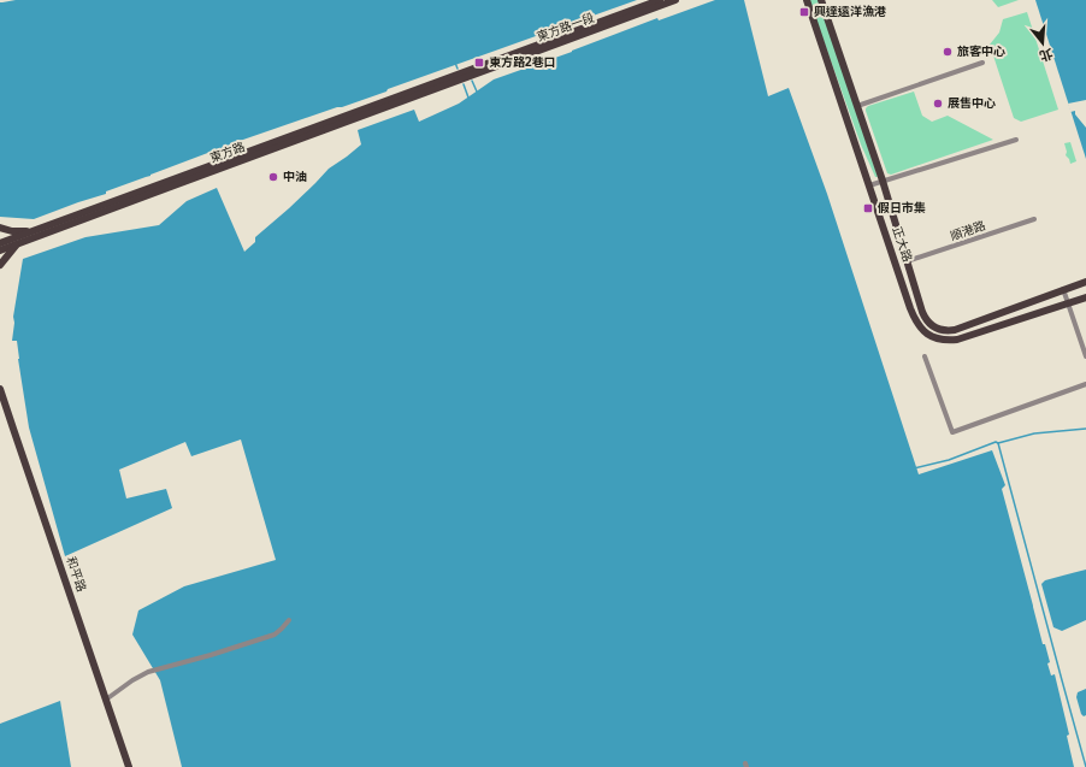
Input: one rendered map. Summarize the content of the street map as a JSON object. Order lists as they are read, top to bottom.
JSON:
{
  "streets": {
    "main road": [
      "東方路一段",
      "東方路",
      "正大路",
      "和平路"
    ],
    "street": ["順港路"]
  },
  "crossings": [
    ["東方路一段", "東方路"],
    ["順港路", "正大路"]
  ],
  "places": {
    "transit": ["興達遠洋漁港", "東方路2巷口", "假日市集"],
    "other": ["旅客中心", "展售中心", "中油"]
  },
  "north": "bottom"
}
